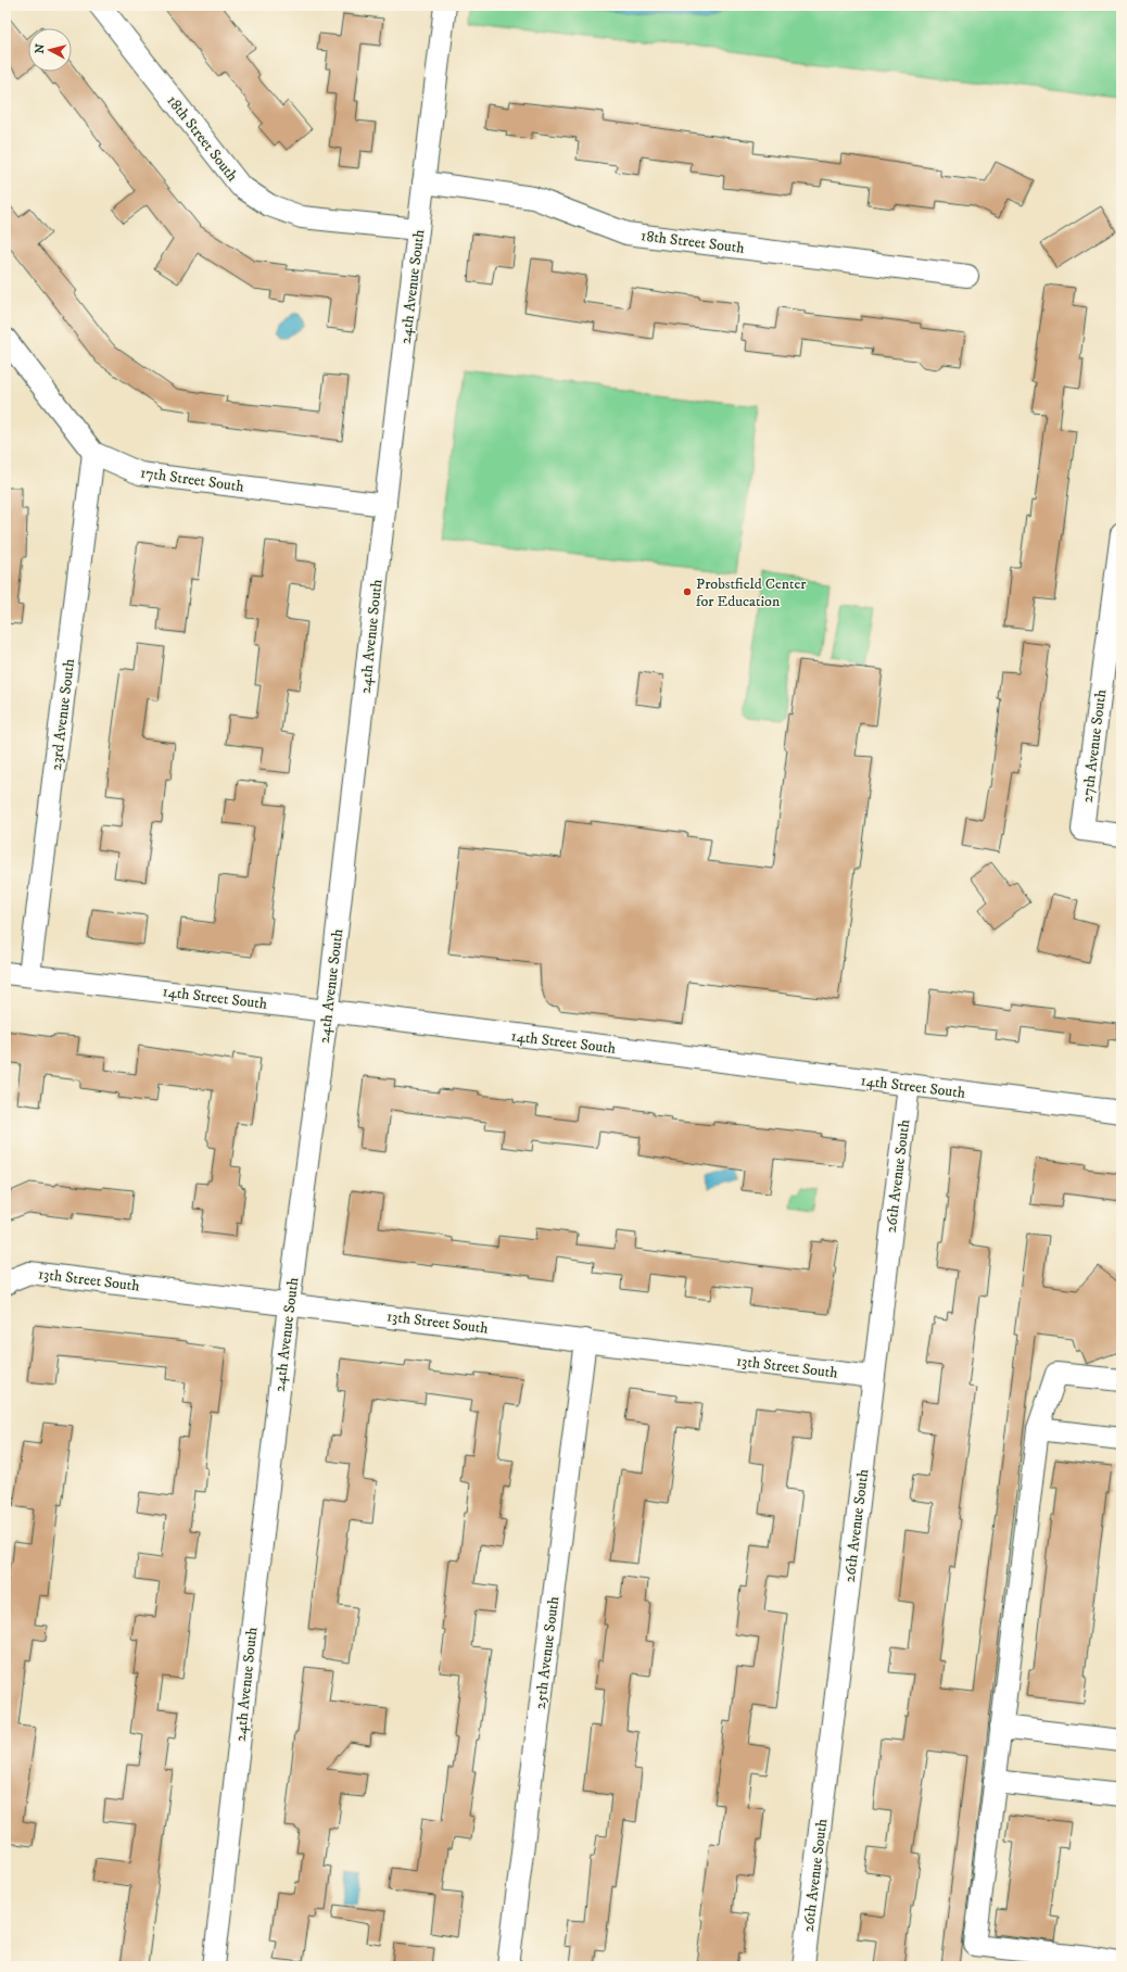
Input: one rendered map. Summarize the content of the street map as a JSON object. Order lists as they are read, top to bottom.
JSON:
{
  "streets": {
    "street": [
      "18th Street South",
      "24th Avenue South",
      "17th Street South",
      "23rd Avenue South",
      "27th Avenue South",
      "14th Street South",
      "26th Avenue South",
      "13th Street South",
      "25th Avenue South"
    ]
  },
  "crossings": [
    ["18th Street South", "24th Avenue South"],
    ["24th Avenue South", "17th Street South"],
    ["24th Avenue South", "14th Street South"],
    ["24th Avenue South", "13th Street South"],
    ["17th Street South", "23rd Avenue South"],
    ["23rd Avenue South", "14th Street South"],
    ["14th Street South", "26th Avenue South"],
    ["26th Avenue South", "13th Street South"],
    ["13th Street South", "25th Avenue South"]
  ],
  "places": ["Probstfield Center for Education"],
  "north": "left"
}
